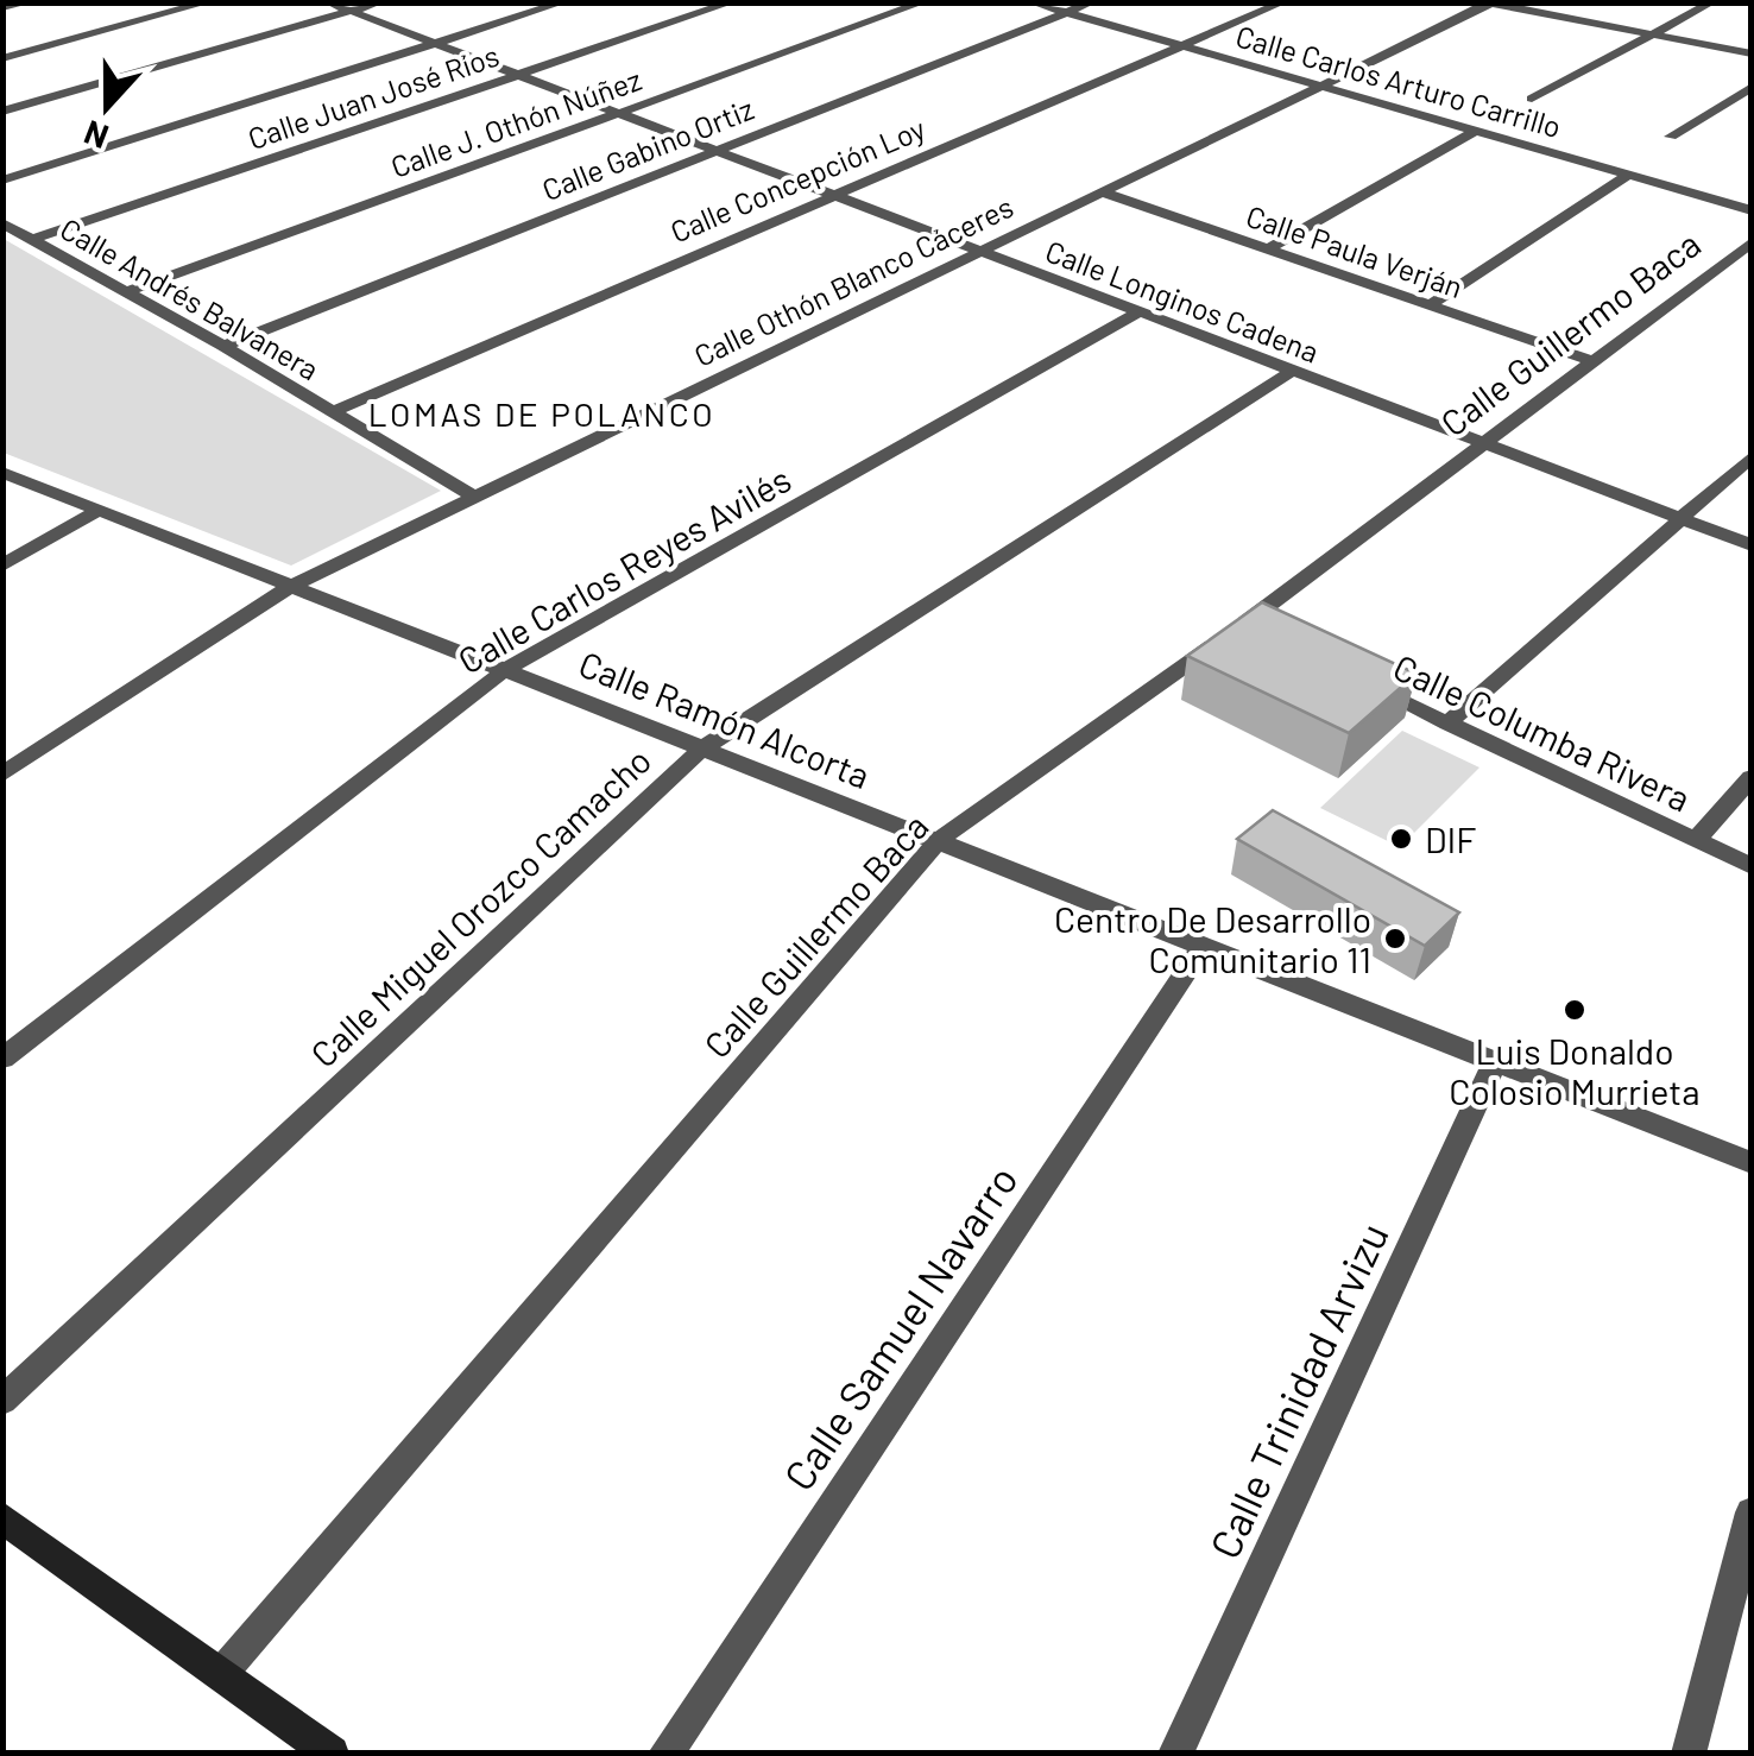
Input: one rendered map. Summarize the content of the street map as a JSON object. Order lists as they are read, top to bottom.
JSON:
{
  "streets": {
    "street": [
      "Calle Carlos Arturo Carrillo",
      "Calle Juan José Ríos",
      "Calle J. Othón Núñez",
      "Calle Gabino Ortiz",
      "Calle Concepción Loy",
      "Calle Paula Verján",
      "Calle Othón Blanco Cáceres",
      "Calle Andrés Balvanera",
      "Calle Longinos Cadena",
      "Calle Guillermo Baca",
      "Calle Carlos Reyes Avilés",
      "Calle Ramón Alcorta",
      "Calle Columba Rivera",
      "Calle Miguel Orozco Camacho",
      "Calle Samuel Navarro",
      "Calle Trinidad Arvizu"
    ]
  },
  "crossings": [
    ["Calle Carlos Arturo Carrillo", "Calle Gabino Ortiz"],
    ["Calle Carlos Arturo Carrillo", "Calle Concepción Loy"],
    ["Calle Carlos Arturo Carrillo", "Calle Othón Blanco Cáceres"],
    ["Calle Juan José Ríos", "Calle Andrés Balvanera"],
    ["Calle Juan José Ríos", "Calle Longinos Cadena"],
    ["Calle J. Othón Núñez", "Calle Andrés Balvanera"],
    ["Calle J. Othón Núñez", "Calle Longinos Cadena"],
    ["Calle Gabino Ortiz", "Calle Andrés Balvanera"],
    ["Calle Gabino Ortiz", "Calle Longinos Cadena"],
    ["Calle Concepción Loy", "Calle Andrés Balvanera"],
    ["Calle Concepción Loy", "Calle Longinos Cadena"],
    ["Calle Paula Verján", "Calle Othón Blanco Cáceres"],
    ["Calle Paula Verján", "Calle Guillermo Baca"],
    ["Calle Othón Blanco Cáceres", "Calle Andrés Balvanera"],
    ["Calle Othón Blanco Cáceres", "Calle Longinos Cadena"],
    ["Calle Othón Blanco Cáceres", "Calle Ramón Alcorta"],
    ["Calle Longinos Cadena", "Calle Guillermo Baca"],
    ["Calle Longinos Cadena", "Calle Carlos Reyes Avilés"],
    ["Calle Longinos Cadena", "Calle Miguel Orozco Camacho"],
    ["Calle Guillermo Baca", "Calle Ramón Alcorta"],
    ["Calle Carlos Reyes Avilés", "Calle Ramón Alcorta"],
    ["Calle Ramón Alcorta", "Calle Miguel Orozco Camacho"],
    ["Calle Ramón Alcorta", "Calle Samuel Navarro"],
    ["Calle Ramón Alcorta", "Calle Trinidad Arvizu"]
  ],
  "districts": ["LOMAS DE POLANCO"],
  "places": ["DIF", "Centro De Desarrollo Comunitario 11", "Luis Donaldo Colosio Murrieta"],
  "north": "bottom"
}
